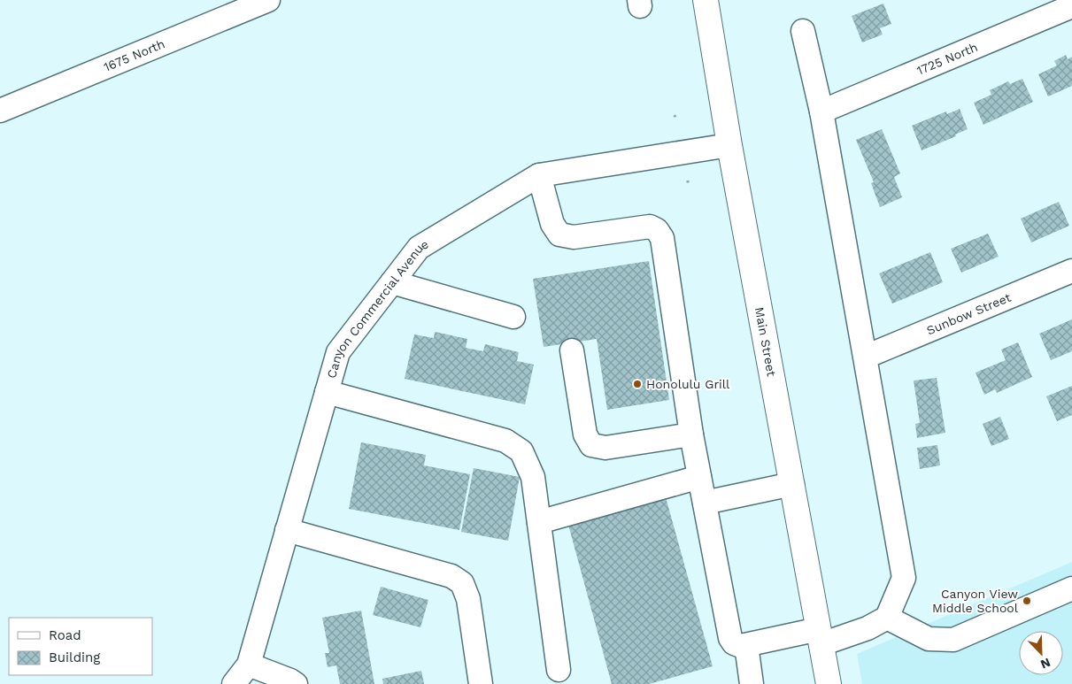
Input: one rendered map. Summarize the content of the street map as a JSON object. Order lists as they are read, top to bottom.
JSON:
{
  "streets": {
    "main road": ["Main Street"],
    "street": [
      "1675 North",
      "1725 North",
      "Canyon Commercial Avenue",
      "Sunbow Street"
    ]
  },
  "crossings": [
    ["Canyon Commercial Avenue", "Main Street"]
  ],
  "places": ["Honolulu Grill", "Canyon View Middle School"],
  "legend": ["Road", "Building"],
  "north": "bottom right"
}
